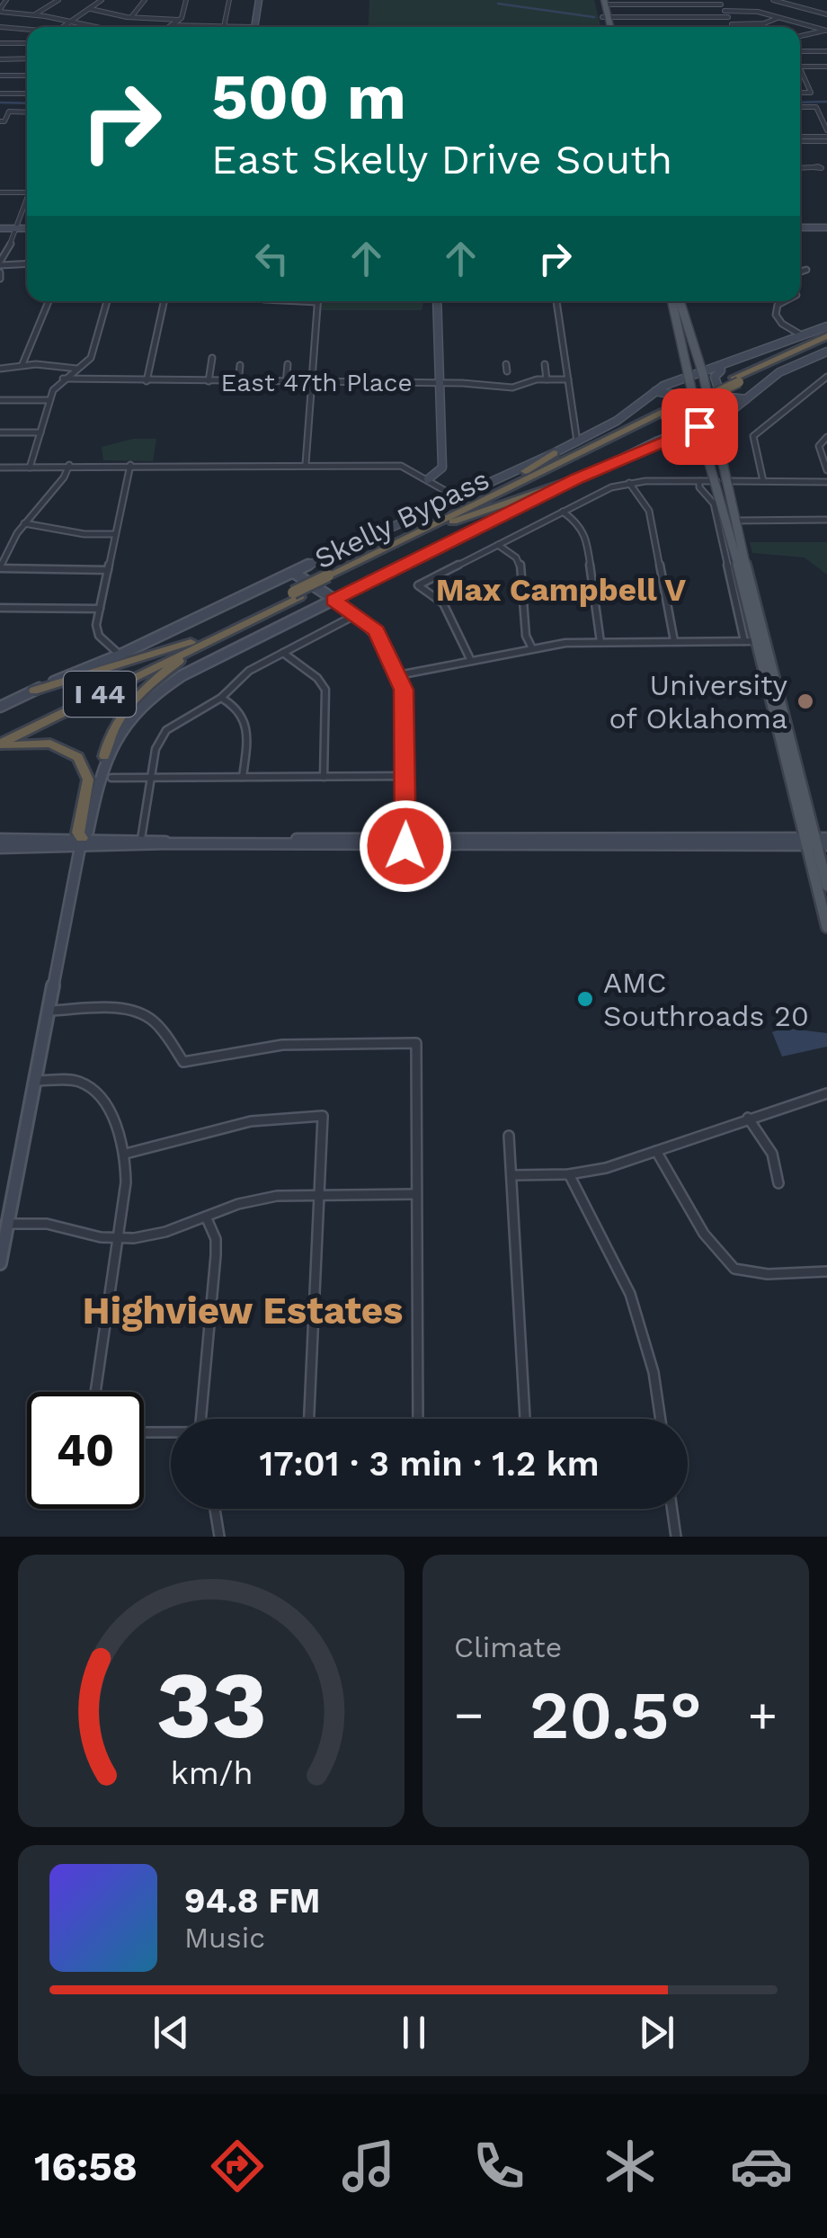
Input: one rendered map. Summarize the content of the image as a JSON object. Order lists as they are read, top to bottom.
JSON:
{
  "streets": {
    "highway": ["Skelly Bypass", "I 44"],
    "street": ["East 47th Place"]
  },
  "districts": ["Max Campbell V", "Highview Estates"],
  "places": ["University of Oklahoma", "AMC Southroads 20"],
  "page": {
    "turn": ["500 m", "East Skelly Drive South"],
    "limit": "40",
    "trip": "17:01 · 3 min · 1.2 km",
    "tile": "Climate",
    "heat": ["−", "20.5°", "+"],
    "song": ["94.8 FM", "Music"],
    "tabs": "16:58",
    "gauge": ["33", "km/h"]
  }
}
